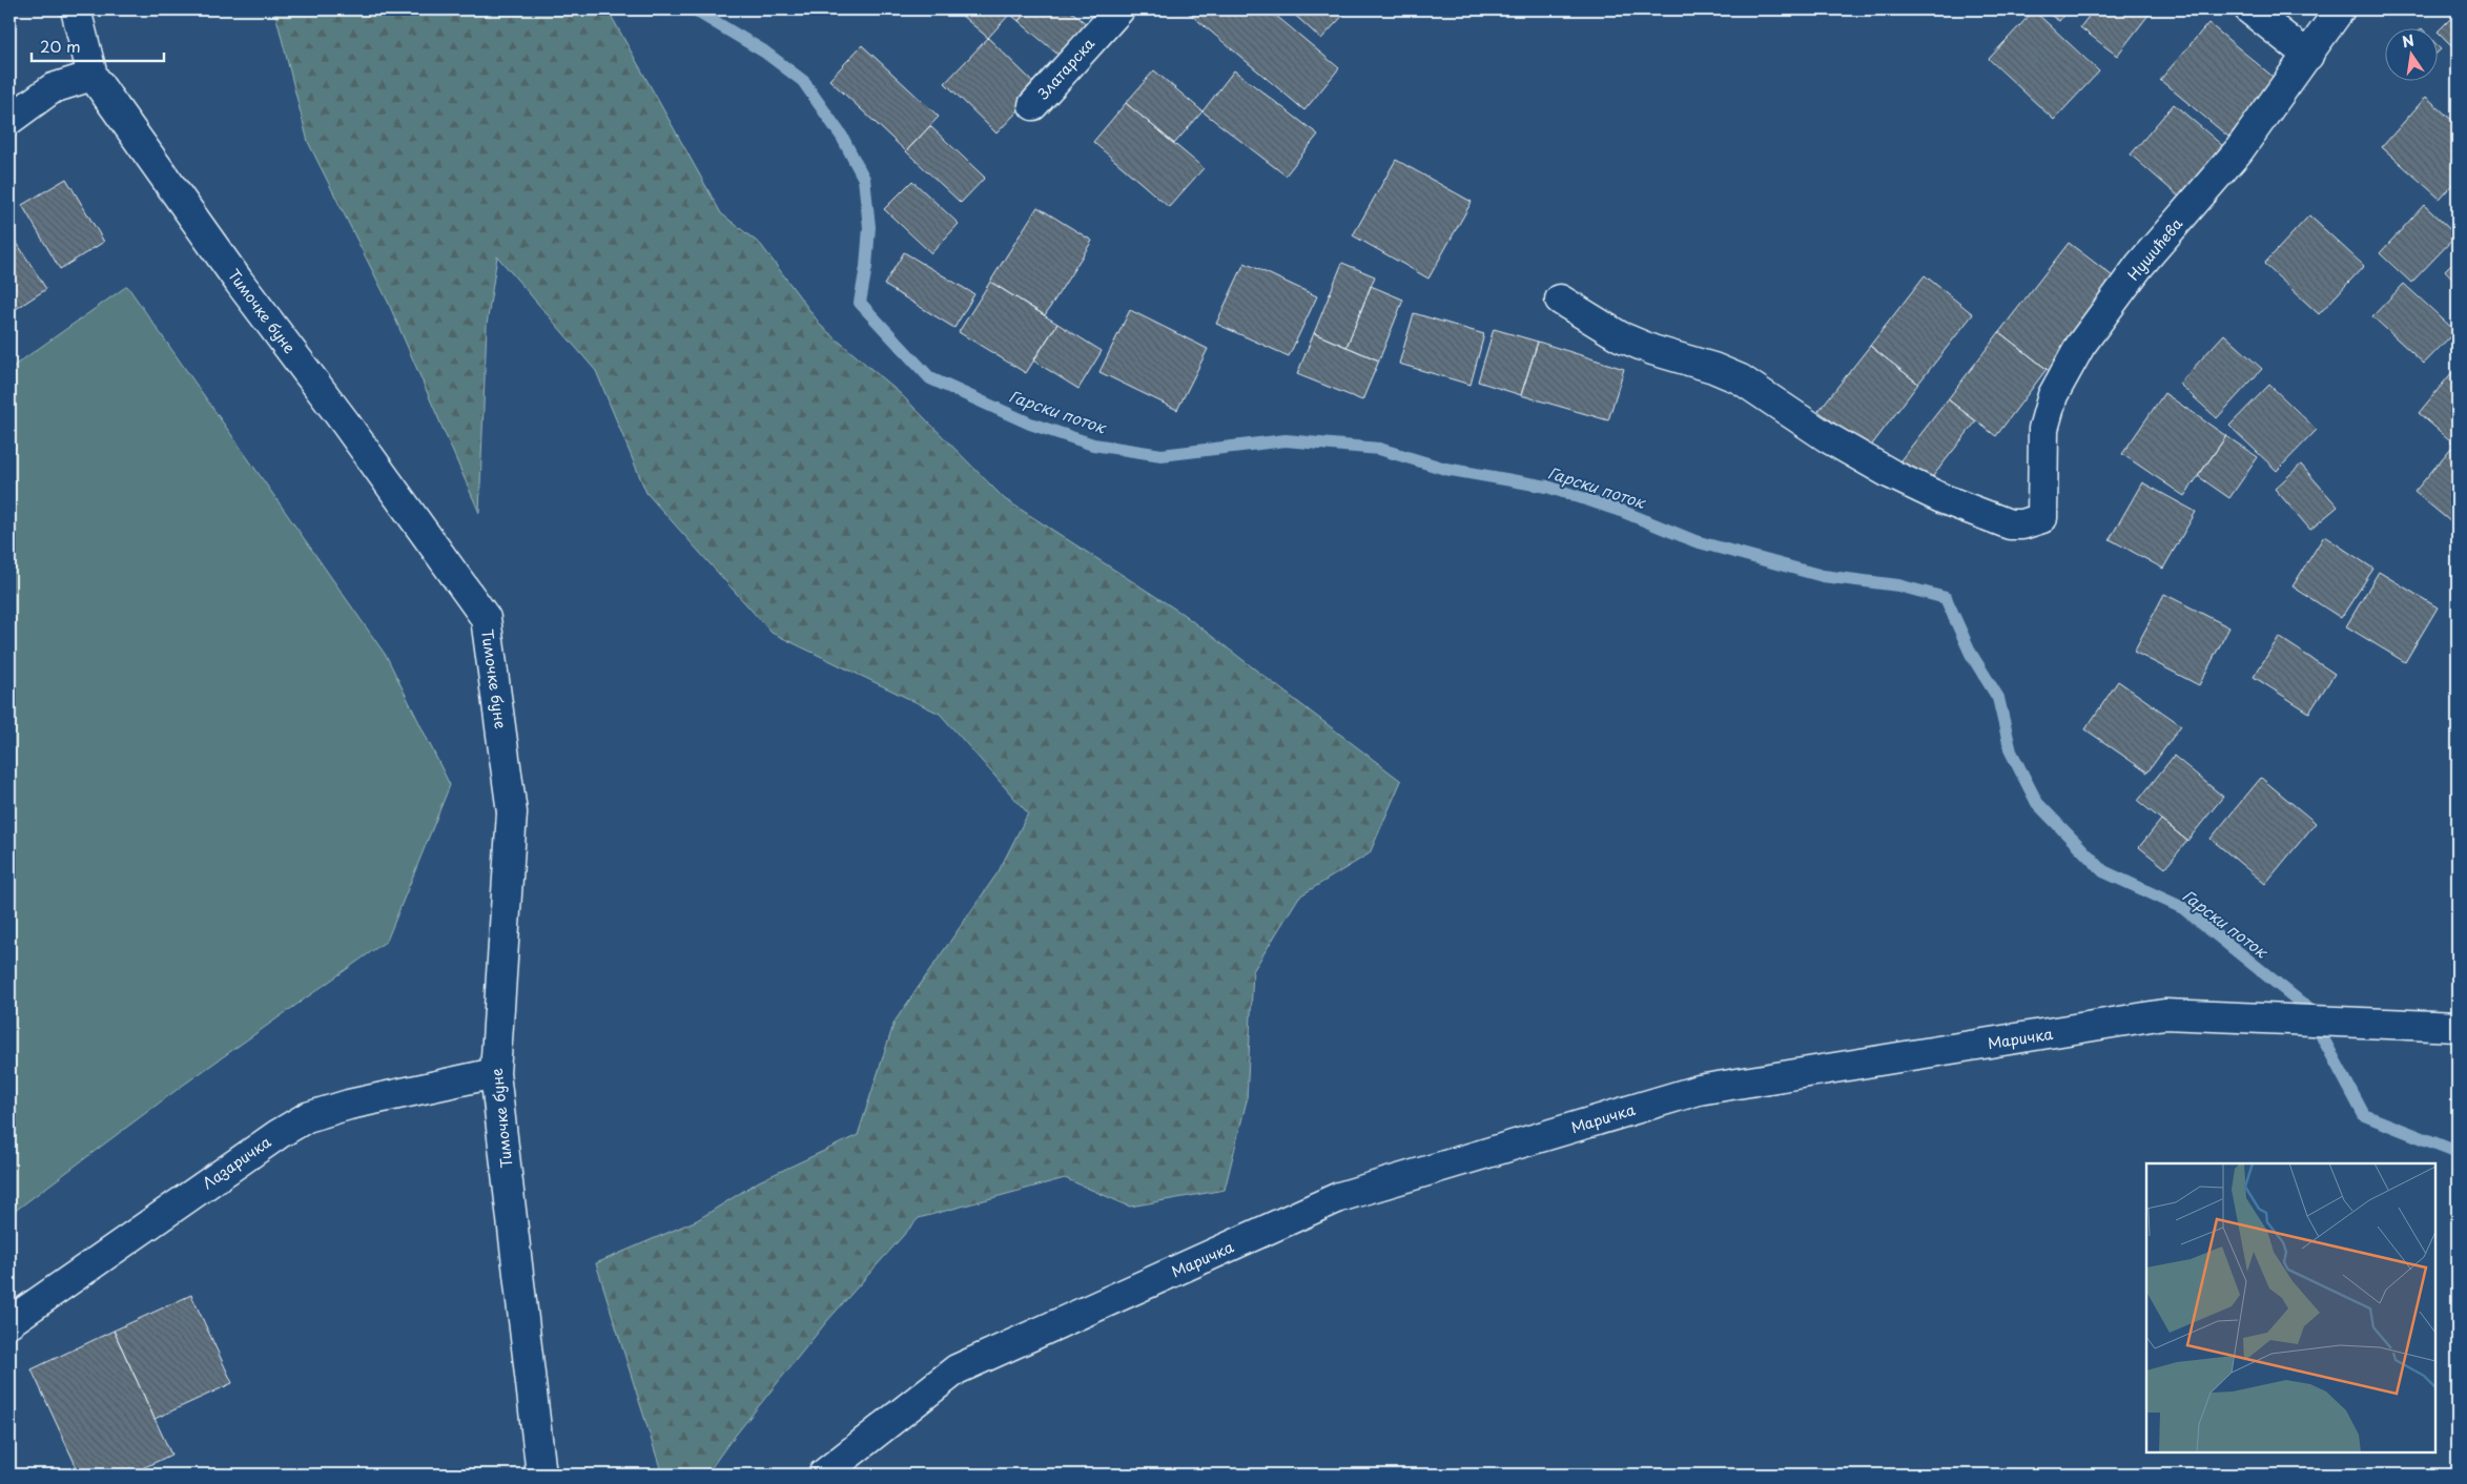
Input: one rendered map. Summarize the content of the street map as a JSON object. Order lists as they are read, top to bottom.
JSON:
{
  "streets": {
    "street": [
      "Златарска",
      "Нушићева",
      "Тимочке буне",
      "Маричка",
      "Лазаричка"
    ]
  },
  "crossings": [
    ["Тимочке буне", "Лазаричка"]
  ],
  "water": ["Гарски поток"],
  "scale_bar": "20 m",
  "north": "top"
}
